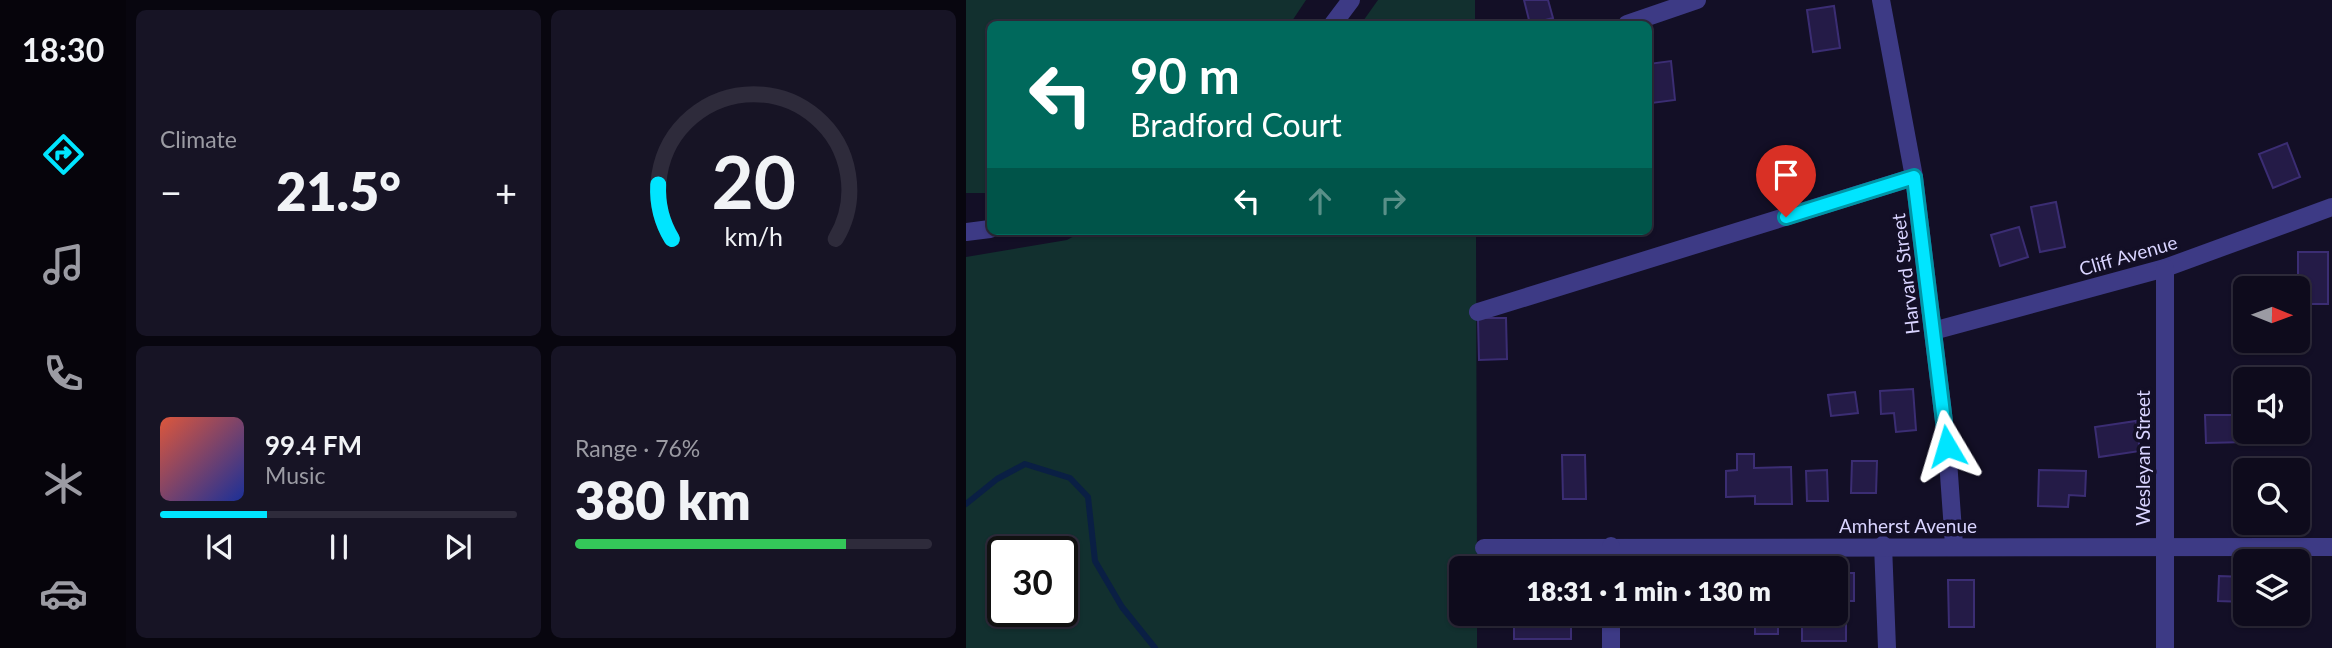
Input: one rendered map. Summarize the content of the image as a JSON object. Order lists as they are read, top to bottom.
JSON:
{
  "streets": {
    "street": [
      "Cliff Avenue",
      "Harvard Street",
      "Wesleyan Street",
      "Amherst Avenue"
    ]
  },
  "crossings": [
    ["Cliff Avenue", "Harvard Street"],
    ["Cliff Avenue", "Wesleyan Street"],
    ["Harvard Street", "Amherst Avenue"],
    ["Wesleyan Street", "Amherst Avenue"]
  ],
  "north": "right",
  "page": {
    "tabs": "18:30",
    "tile": [
      "Climate",
      ["Range · 76%", "380 km"]
    ],
    "turn": ["90 m", "Bradford Court"],
    "heat": ["−", "21.5°", "+"],
    "song": ["99.4 FM", "Music"],
    "limit": "30",
    "trip": "18:31 · 1 min · 130 m",
    "gauge": ["20", "km/h"]
  }
}
